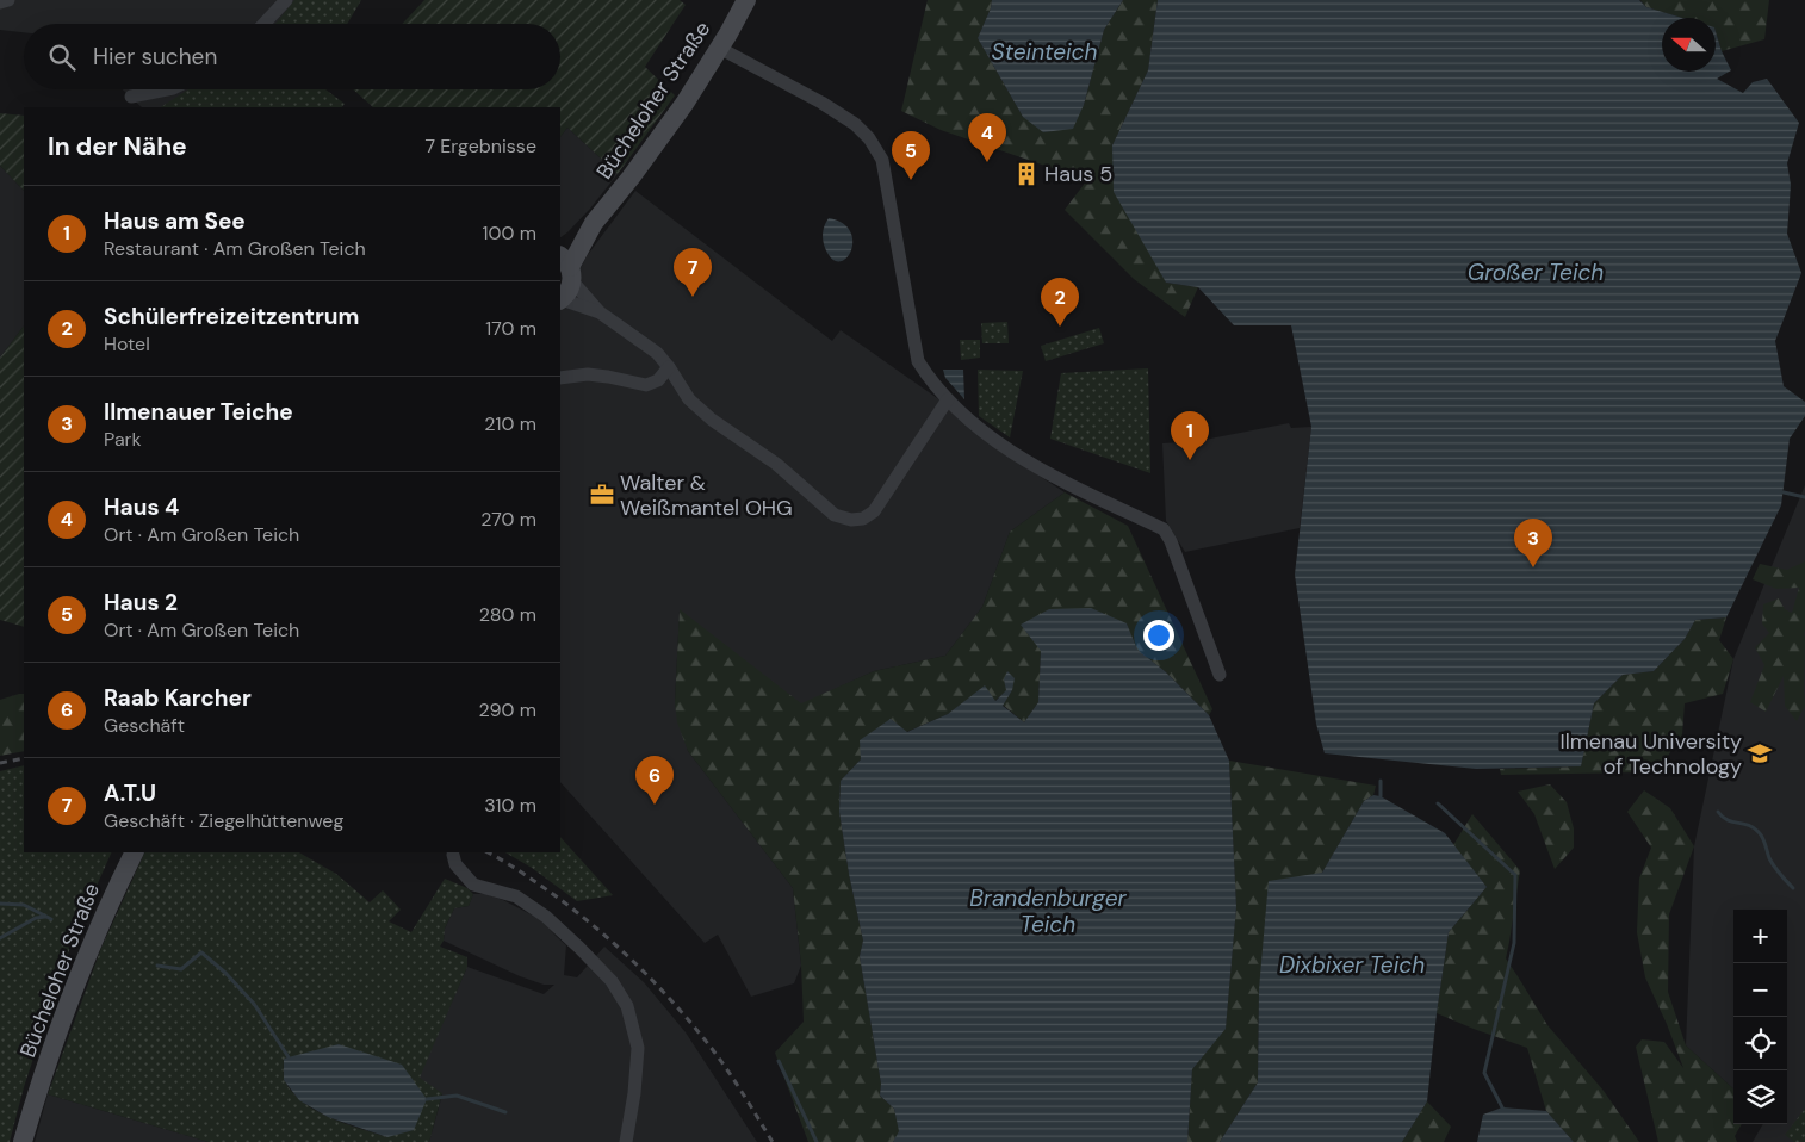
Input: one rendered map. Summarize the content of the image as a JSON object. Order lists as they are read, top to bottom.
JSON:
{
  "streets": {
    "main road": ["Bücheloher Straße"]
  },
  "water": [
    "Steinteich",
    "Großer Teich",
    "Brandenburger Teich",
    "Dixbixer Teich"
  ],
  "places": {
    "building": ["Haus 5"],
    "office": ["Walter & Weißmantel OHG"],
    "school or university": ["Ilmenau University of Technology"]
  },
  "north": "left",
  "page": {
    "search": "Hier suchen",
    "heading": ["In der Nähe", "7 Ergebnisse"],
    "pins": [
      "4",
      "5",
      "7",
      "2",
      "1",
      "3",
      "6"
    ],
    "list": [
      {
        "mark": "1",
        "name": "Haus am See",
        "note": "Restaurant · Am Großen Teich",
        "value": "100 m"
      },
      {
        "mark": "2",
        "name": "Schülerfreizeitzentrum",
        "note": "Hotel",
        "value": "170 m"
      },
      {
        "mark": "3",
        "name": "Ilmenauer Teiche",
        "note": "Park",
        "value": "210 m"
      },
      {
        "mark": "4",
        "name": "Haus 4",
        "note": "Ort · Am Großen Teich",
        "value": "270 m"
      },
      {
        "mark": "5",
        "name": "Haus 2",
        "note": "Ort · Am Großen Teich",
        "value": "280 m"
      },
      {
        "mark": "6",
        "name": "Raab Karcher",
        "note": "Geschäft",
        "value": "290 m"
      },
      {
        "mark": "7",
        "name": "A.T.U",
        "note": "Geschäft · Ziegelhüttenweg",
        "value": "310 m"
      }
    ],
    "map_buttons": ["+", "−"]
  }
}
